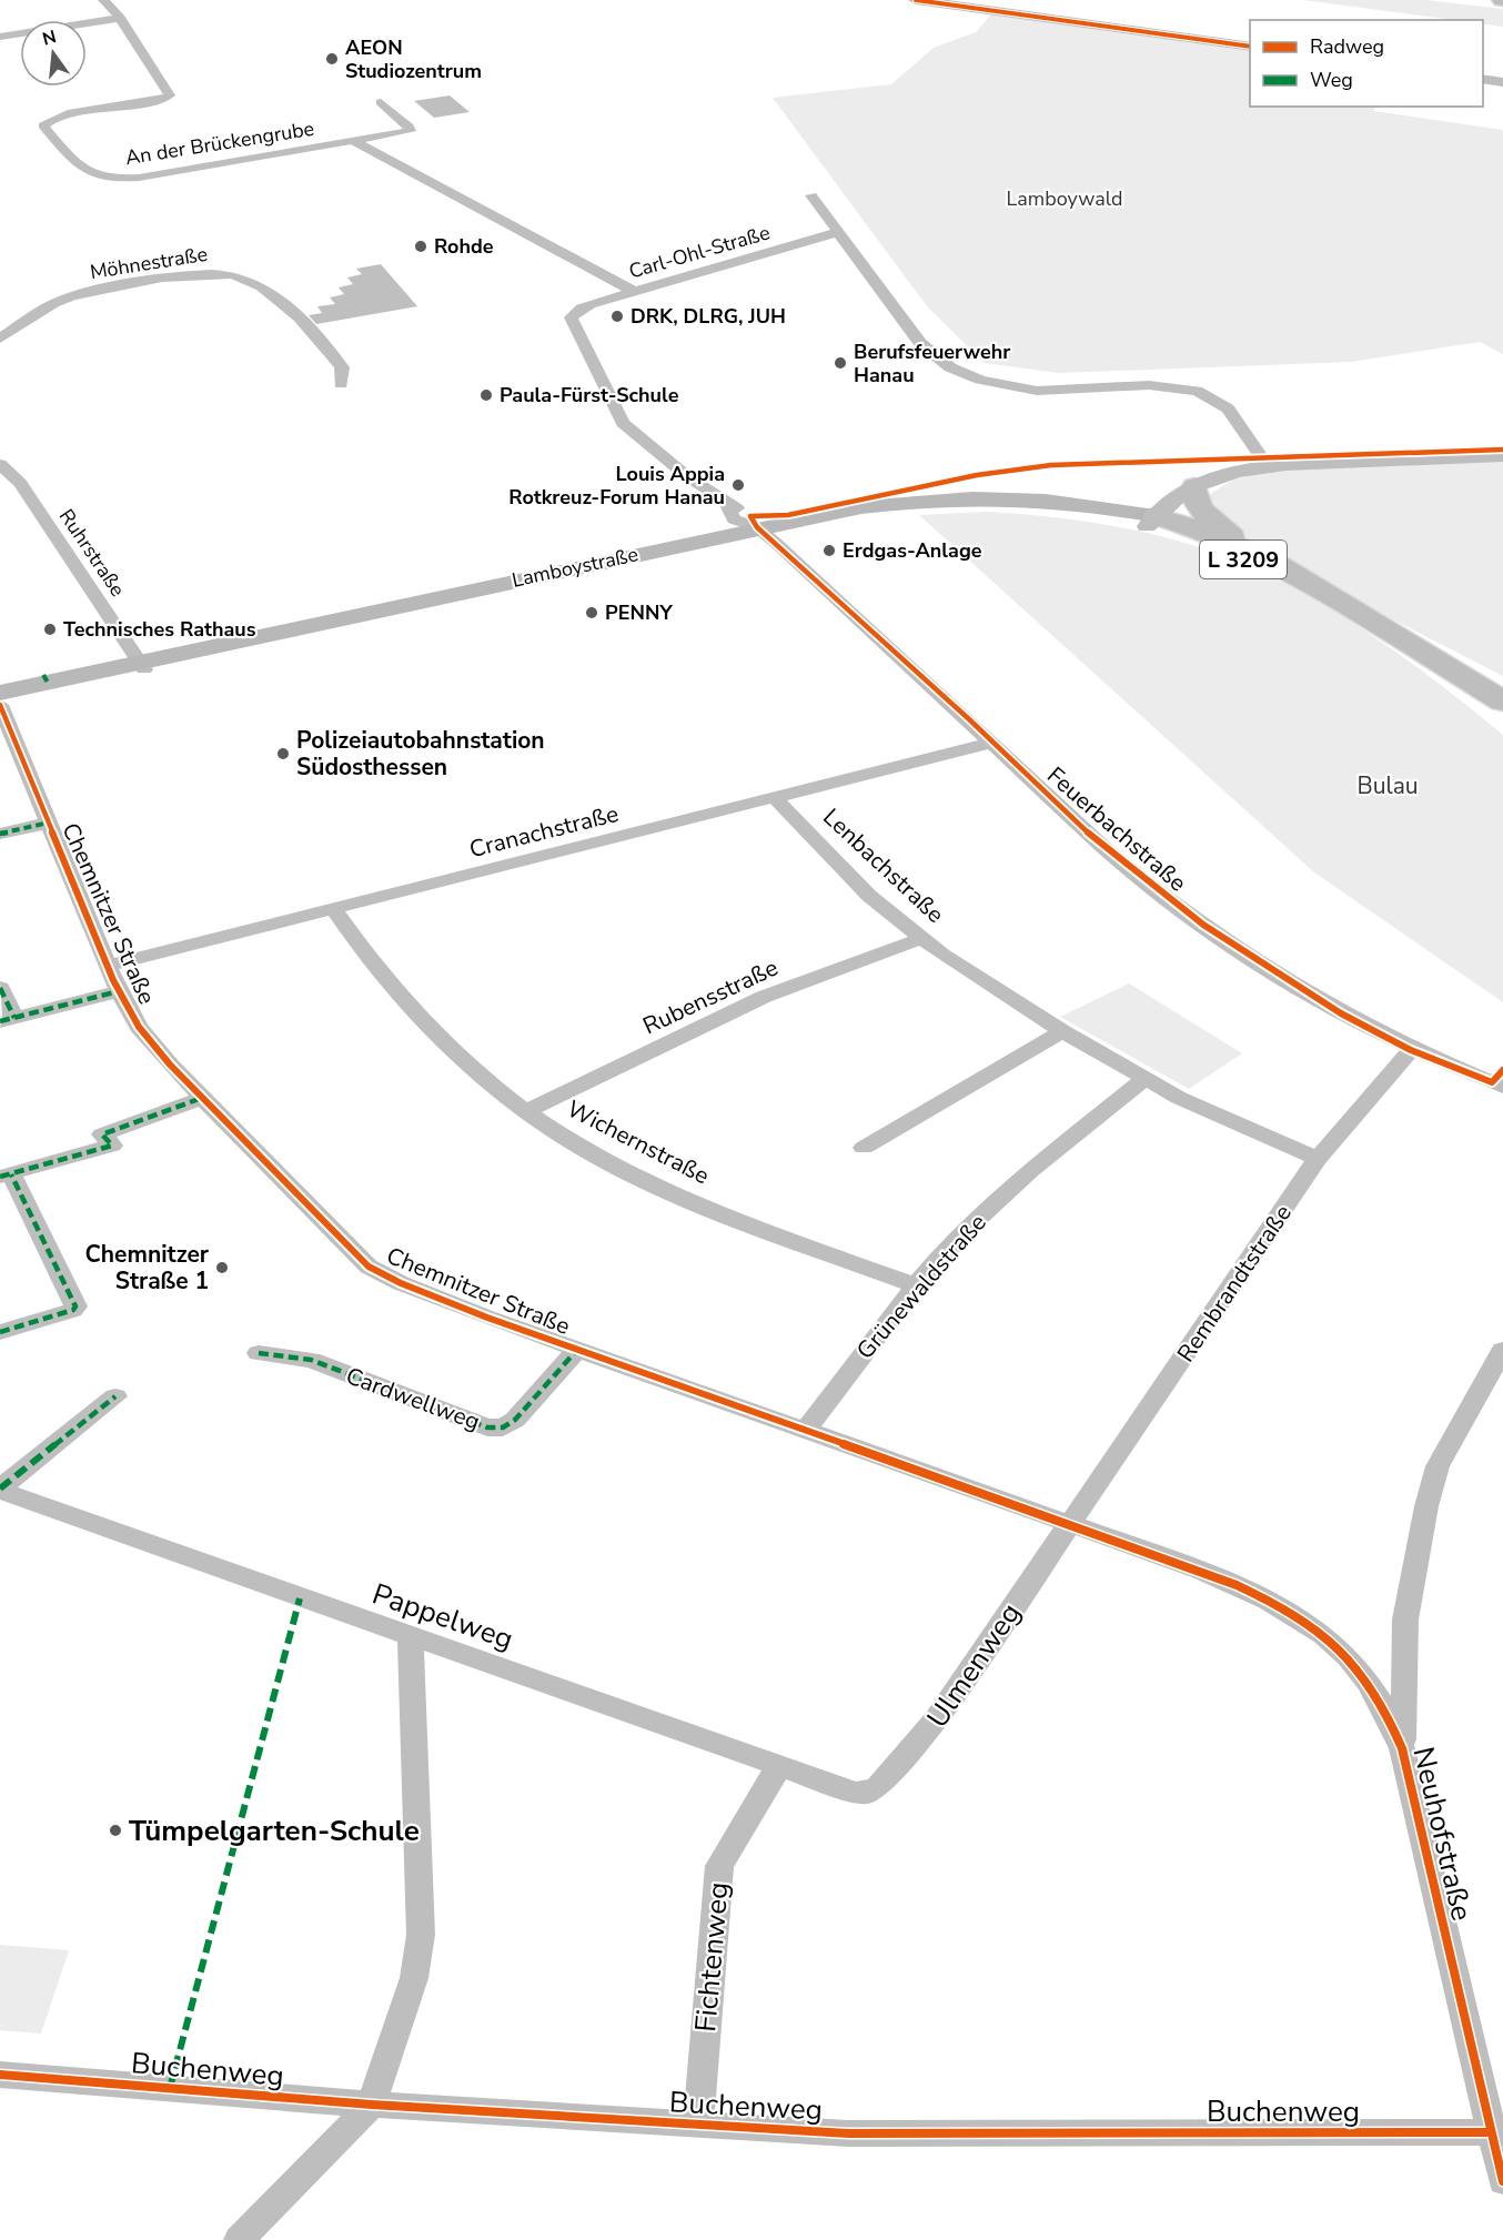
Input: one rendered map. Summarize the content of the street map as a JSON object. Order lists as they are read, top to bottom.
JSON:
{
  "streets": {
    "highway": ["L 3209"],
    "main road": ["Lamboystraße"],
    "street": [
      "An der Brückengrube",
      "Carl-Ohl-Straße",
      "Möhnestraße",
      "Ruhrstraße",
      "Feuerbachstraße",
      "Cranachstraße",
      "Lenbachstraße",
      "Chemnitzer Straße",
      "Rubensstraße",
      "Wichernstraße",
      "Rembrandtstraße",
      "Grünewaldstraße",
      "Cardwellweg",
      "Pappelweg",
      "Ulmenweg",
      "Neuhofstraße",
      "Fichtenweg",
      "Buchenweg"
    ]
  },
  "crossings": [
    ["Carl-Ohl-Straße", "Feuerbachstraße"],
    ["Ruhrstraße", "Lamboystraße"],
    ["L 3209", "Lamboystraße"],
    ["Lamboystraße", "Feuerbachstraße"],
    ["Lamboystraße", "Chemnitzer Straße"],
    ["Feuerbachstraße", "Cranachstraße"],
    ["Feuerbachstraße", "Rembrandtstraße"],
    ["Cranachstraße", "Lenbachstraße"],
    ["Cranachstraße", "Chemnitzer Straße"],
    ["Cranachstraße", "Wichernstraße"],
    ["Lenbachstraße", "Rubensstraße"],
    ["Lenbachstraße", "Rembrandtstraße"],
    ["Lenbachstraße", "Grünewaldstraße"],
    ["Chemnitzer Straße", "Rembrandtstraße"],
    ["Chemnitzer Straße", "Grünewaldstraße"],
    ["Chemnitzer Straße", "Cardwellweg"],
    ["Chemnitzer Straße", "Ulmenweg"],
    ["Chemnitzer Straße", "Neuhofstraße"],
    ["Rubensstraße", "Wichernstraße"],
    ["Wichernstraße", "Grünewaldstraße"],
    ["Rembrandtstraße", "Ulmenweg"],
    ["Rembrandtstraße", "Neuhofstraße"],
    ["Pappelweg", "Ulmenweg"],
    ["Pappelweg", "Fichtenweg"],
    ["Ulmenweg", "Neuhofstraße"],
    ["Neuhofstraße", "Buchenweg"],
    ["Fichtenweg", "Buchenweg"]
  ],
  "parks": ["Lamboywald", "Bulau"],
  "places": [
    "AEON Studiozentrum",
    "Rohde",
    "DRK, DLRG, JUH",
    "Berufsfeuerwehr Hanau",
    "Paula-Fürst-Schule",
    "Louis Appia Rotkreuz-Forum Hanau",
    "Erdgas-Anlage",
    "PENNY",
    "Technisches Rathaus",
    "Polizeiautobahnstation Südosthessen",
    "Chemnitzer Straße 1",
    "Tümpelgarten-Schule"
  ],
  "legend": ["Radweg", "Weg"],
  "north": "top"
}
